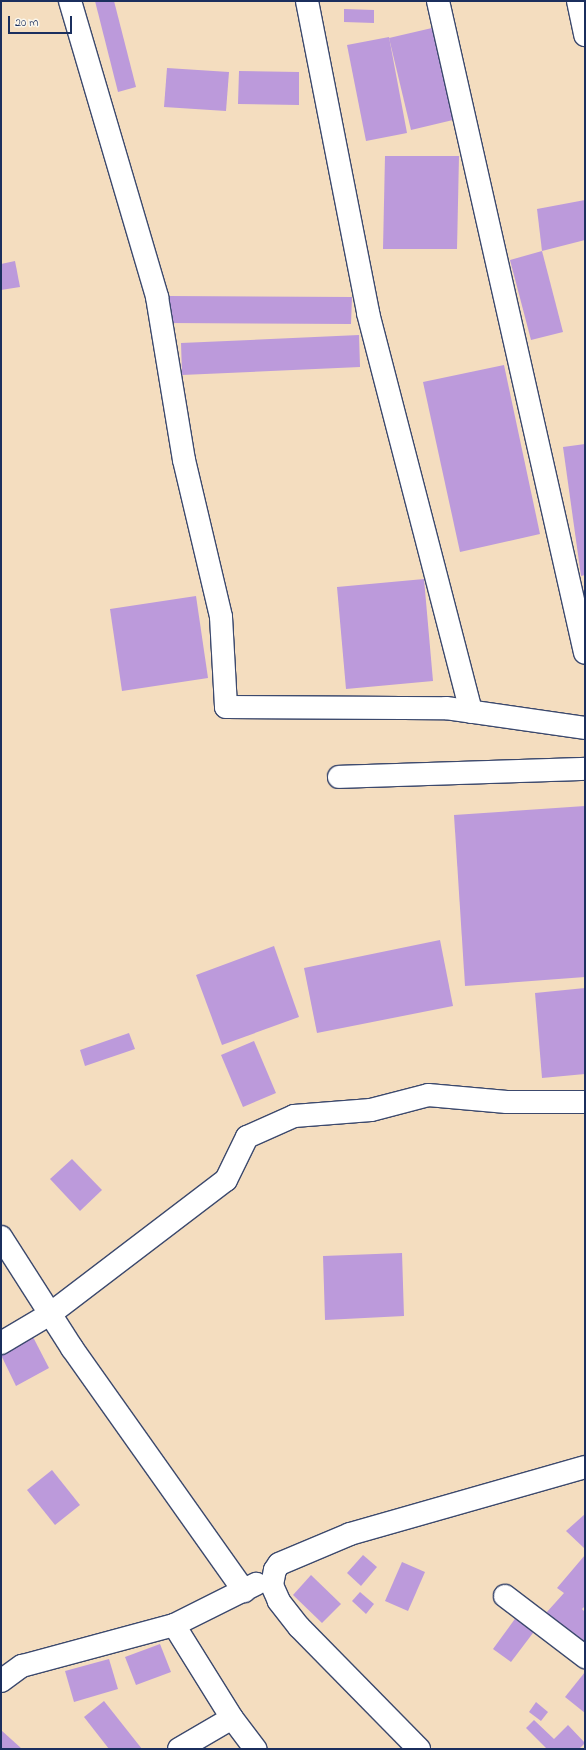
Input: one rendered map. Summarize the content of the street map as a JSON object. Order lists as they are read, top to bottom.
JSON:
{
  "scale_bar": "20 m"
}
